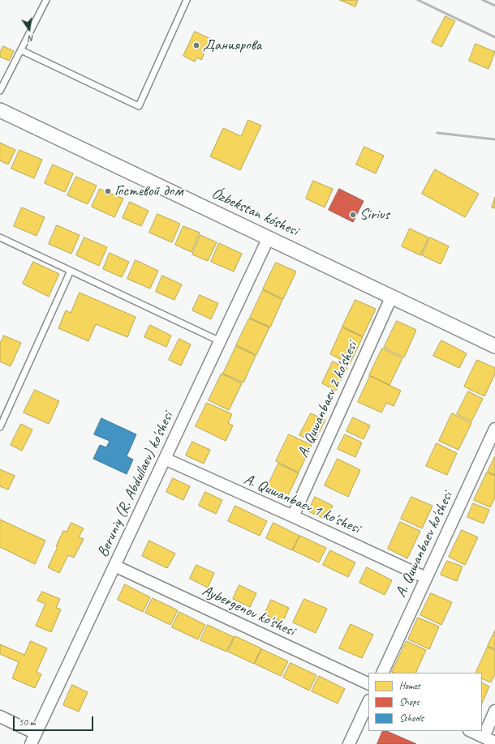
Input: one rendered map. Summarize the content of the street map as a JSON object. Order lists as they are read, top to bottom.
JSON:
{
  "streets": {
    "street": [
      "Ózbekstan kóshesi",
      "A. Quwanbaev 2 ko'shesi",
      "Beruniy (R. Abdullaev) ko'shesi",
      "A. Quwanbaev 1 ko'shesi",
      "A. Quwanbaev ko'shesi",
      "Aybergenov ko'shesi"
    ]
  },
  "crossings": [
    ["Ózbekstan kóshesi", "A. Quwanbaev 2 ko'shesi"],
    ["Ózbekstan kóshesi", "Beruniy (R. Abdullaev) ko'shesi"],
    ["A. Quwanbaev 2 ko'shesi", "A. Quwanbaev 1 ko'shesi"],
    ["Beruniy (R. Abdullaev) ko'shesi", "A. Quwanbaev 1 ko'shesi"],
    ["Beruniy (R. Abdullaev) ko'shesi", "Aybergenov ko'shesi"],
    ["A. Quwanbaev 1 ko'shesi", "A. Quwanbaev ko'shesi"]
  ],
  "places": ["Даниярова", "Гостевой дом", "Sirius"],
  "legend": ["Homes", "Shops", "Schools"],
  "scale_bar": "50 m",
  "north": "bottom"
}
